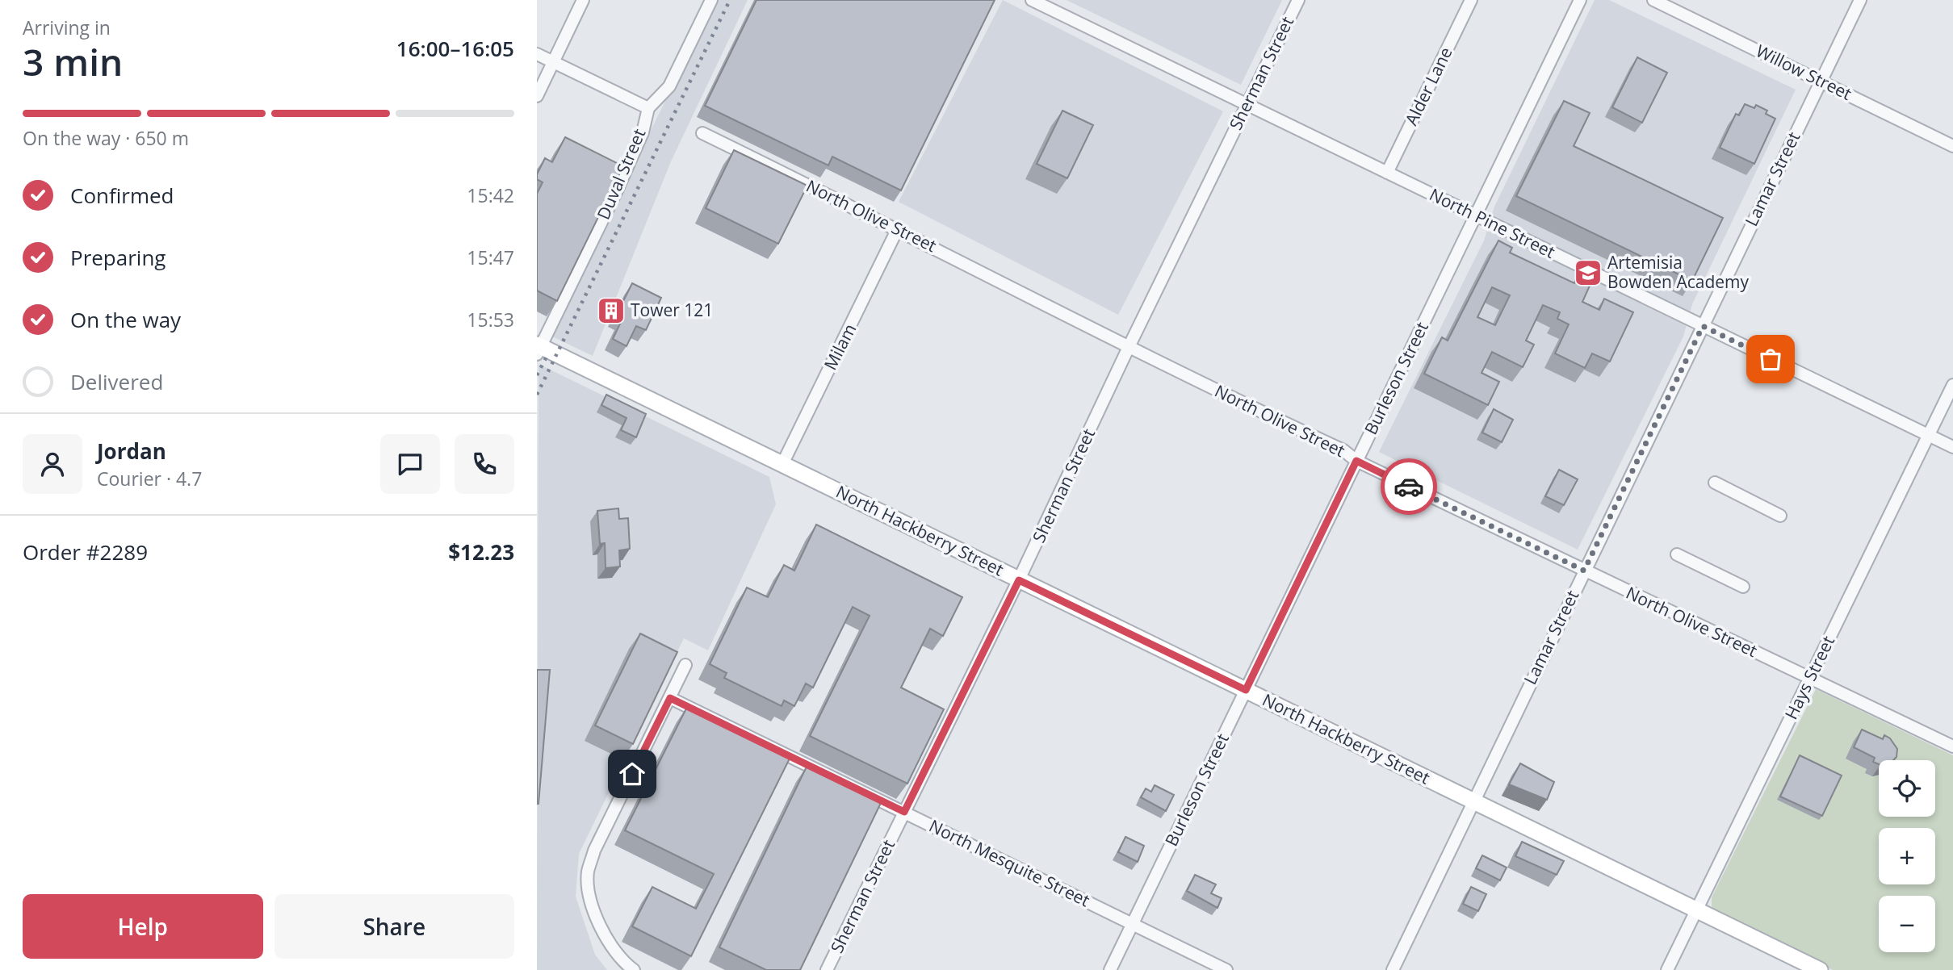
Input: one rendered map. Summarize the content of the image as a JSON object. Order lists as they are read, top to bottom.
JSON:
{
  "streets": {
    "main road": ["North Hackberry Street"],
    "street": [
      "Willow Street",
      "Sherman Street",
      "Alder Lane",
      "Duval Street",
      "Lamar Street",
      "North Olive Street",
      "North Pine Street",
      "Milam",
      "Burleson Street",
      "Hays Street",
      "North Mesquite Street"
    ]
  },
  "crossings": [
    ["Willow Street", "Lamar Street"],
    ["Sherman Street", "North Olive Street"],
    ["Sherman Street", "North Pine Street"],
    ["Sherman Street", "North Hackberry Street"],
    ["Sherman Street", "North Mesquite Street"],
    ["Alder Lane", "North Pine Street"],
    ["Duval Street", "North Hackberry Street"],
    ["Lamar Street", "North Olive Street"],
    ["Lamar Street", "North Pine Street"],
    ["Lamar Street", "North Hackberry Street"],
    ["North Olive Street", "Milam"],
    ["North Olive Street", "Burleson Street"],
    ["North Olive Street", "Hays Street"],
    ["North Pine Street", "Burleson Street"],
    ["North Pine Street", "Hays Street"],
    ["Milam", "North Hackberry Street"],
    ["Burleson Street", "North Hackberry Street"],
    ["Burleson Street", "North Mesquite Street"],
    ["North Hackberry Street", "Hays Street"]
  ],
  "places": {
    "school or university": ["Artemisia Bowden Academy"],
    "building": ["Tower 121"]
  },
  "page": {
    "heading": ["3 min", "Arriving in", "16:00–16:05"],
    "panel": [
      "Jordan",
      "Courier · 4.7",
      "Order #2289",
      "$12.23"
    ],
    "bar": "On the way · 650 m",
    "list": [
      ["Confirmed", "15:42"],
      ["Preparing", "15:47"],
      ["On the way", "15:53"],
      "Delivered"
    ],
    "map_buttons": ["+", "−"],
    "buttons": ["Help", "Share"]
  }
}
